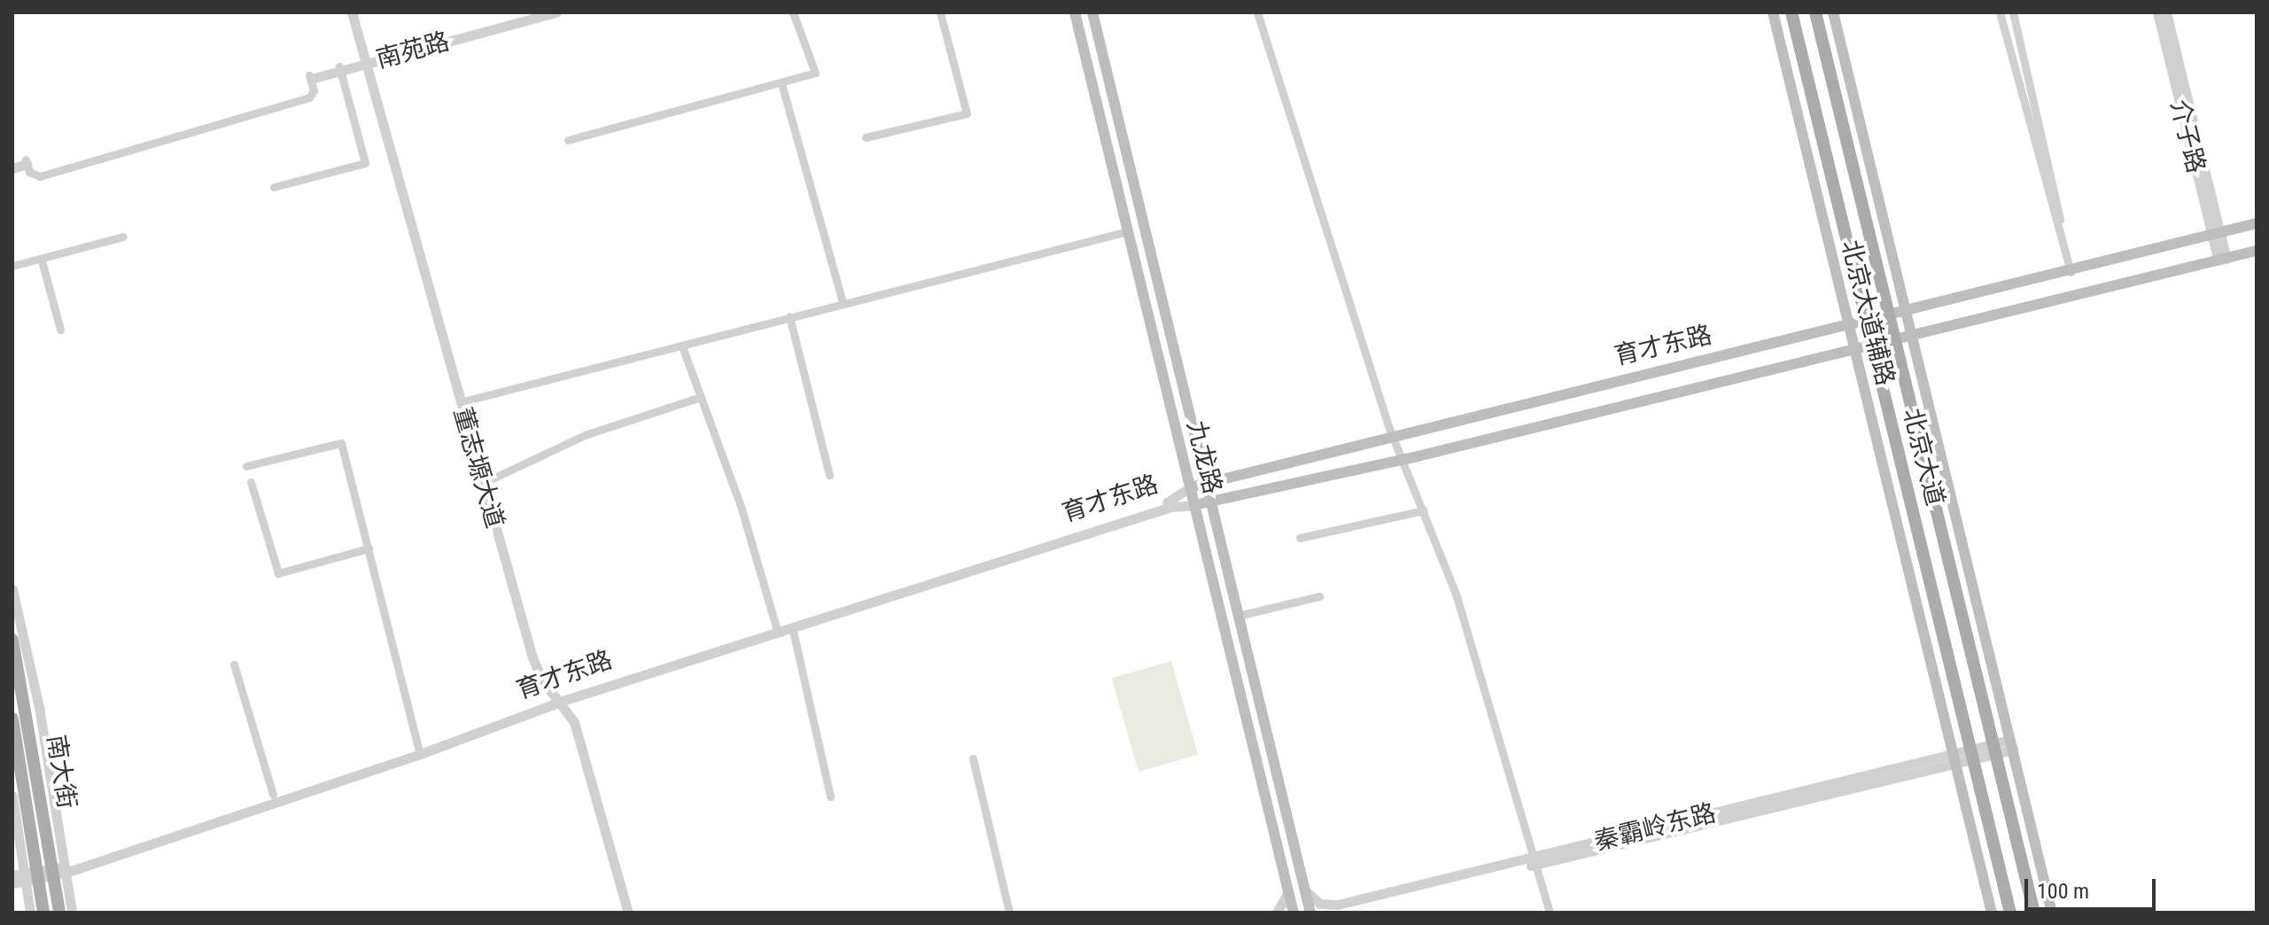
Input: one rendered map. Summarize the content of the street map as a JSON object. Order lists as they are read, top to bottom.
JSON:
{
  "streets": {
    "main road": [
      "北京大道辅路",
      "育才东路",
      "九龙路",
      "北京大道",
      "南大街"
    ],
    "street": [
      "南苑路",
      "介子路",
      "董志塬大道",
      "秦霸岭东路"
    ]
  },
  "crossings": [
    ["南苑路", "董志塬大道"],
    ["介子路", "育才东路"],
    ["北京大道辅路", "育才东路"],
    ["北京大道辅路", "秦霸岭东路"],
    ["育才东路", "九龙路"],
    ["育才东路", "北京大道"],
    ["育才东路", "董志塬大道"],
    ["育才东路", "南大街"],
    ["九龙路", "秦霸岭东路"],
    ["北京大道", "秦霸岭东路"]
  ],
  "scale_bar": "100 m"
}
